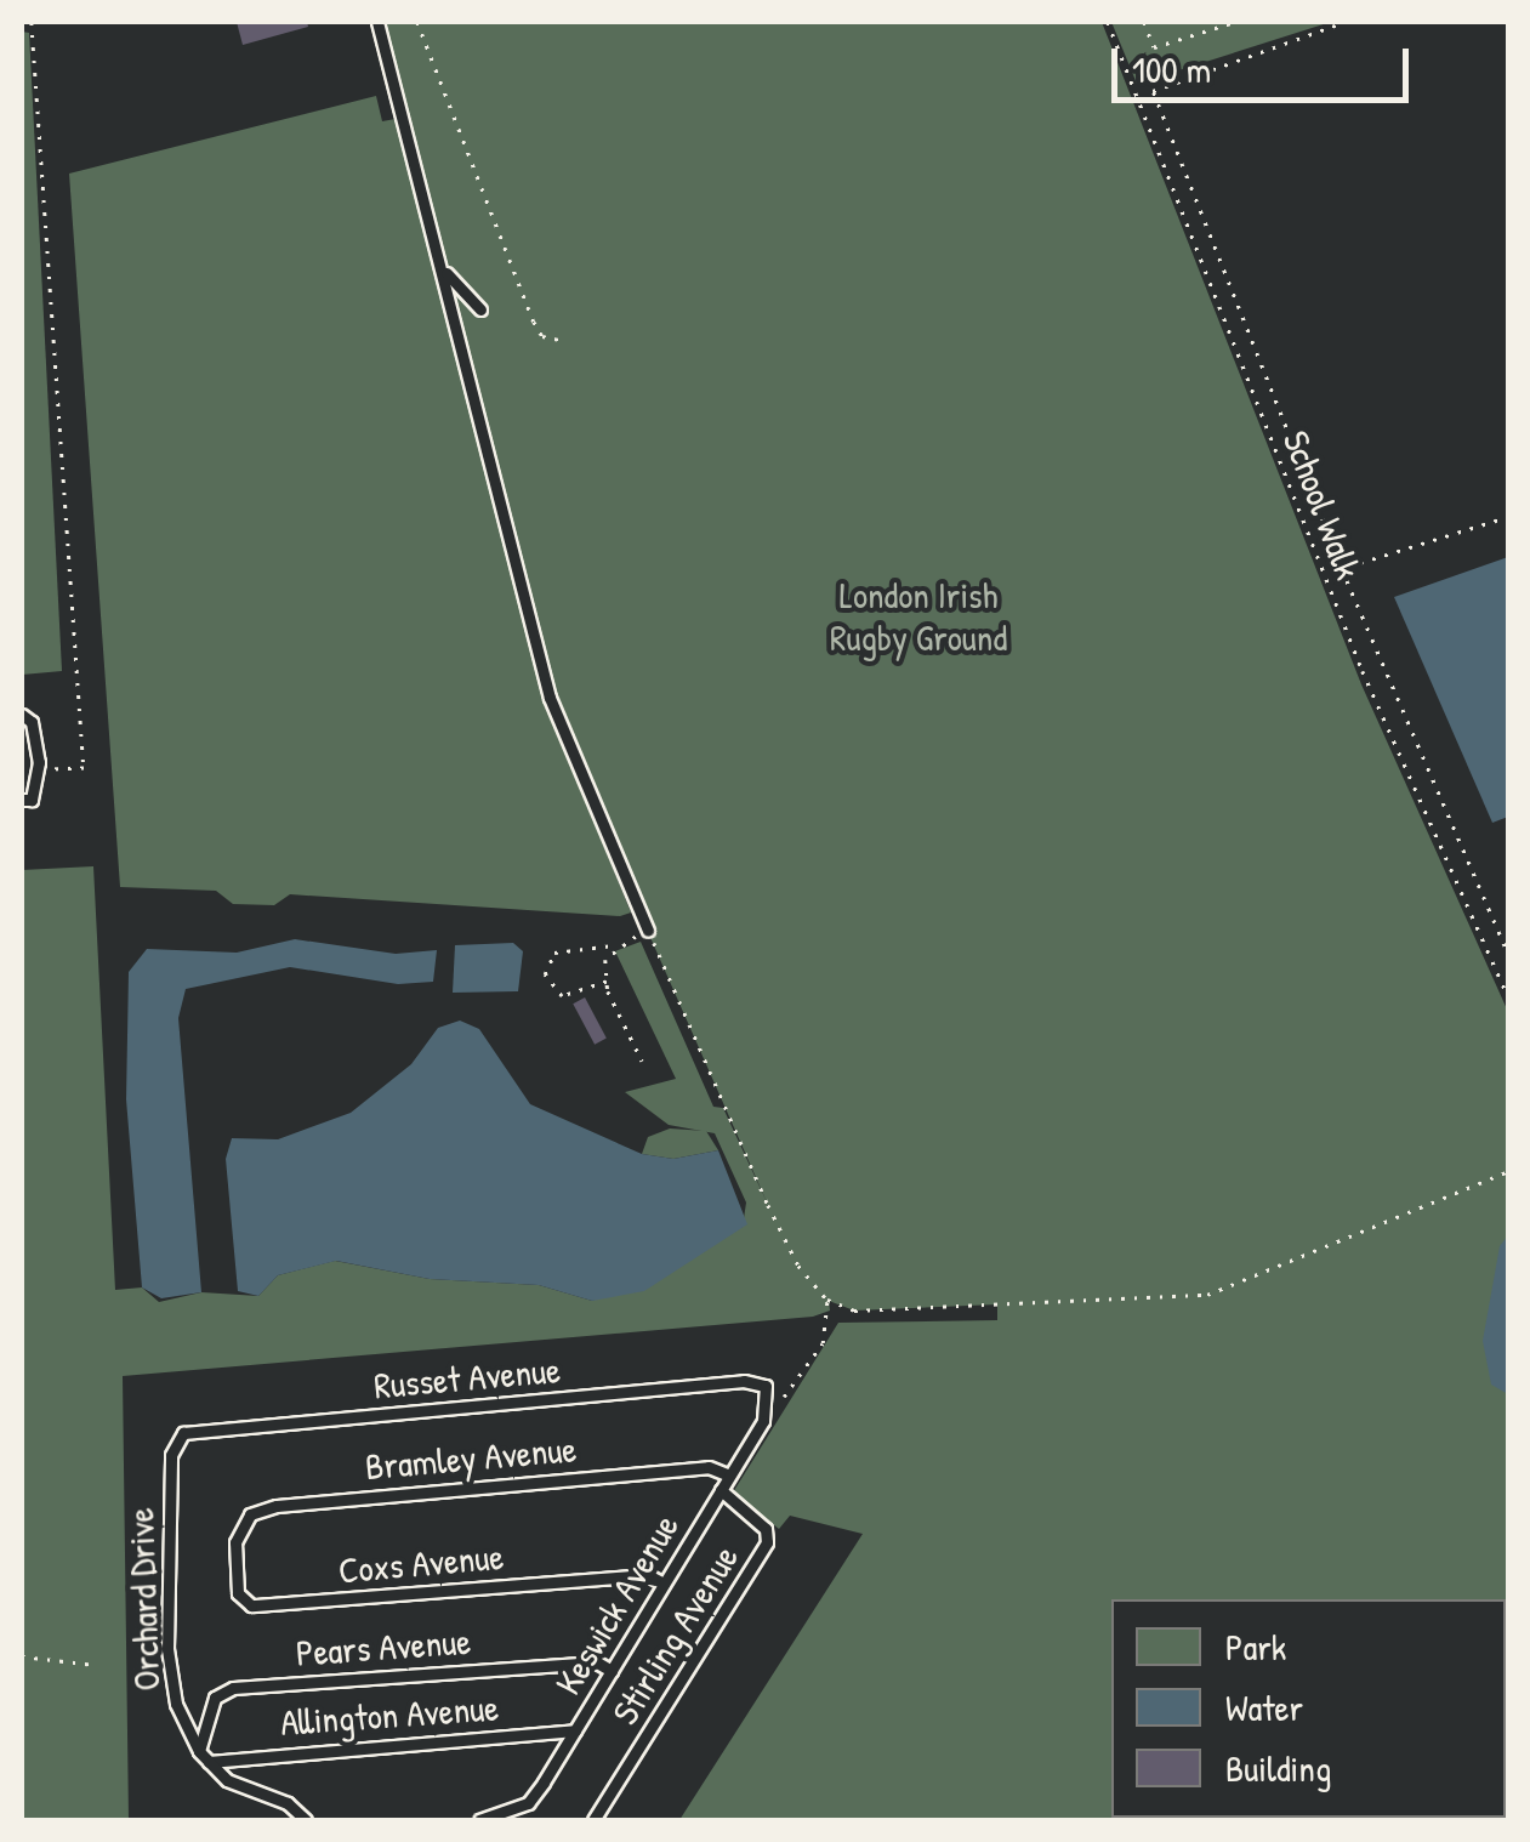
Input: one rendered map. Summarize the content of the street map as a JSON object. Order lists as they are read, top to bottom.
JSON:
{
  "streets": {
    "lane": [
      "Russet Avenue",
      "Bramley Avenue",
      "Coxs Avenue",
      "Orchard Drive",
      "Keswick Avenue",
      "Stirling Avenue",
      "Pears Avenue",
      "Allington Avenue"
    ],
    "path": ["School Walk"]
  },
  "crossings": [
    ["Russet Avenue", "Orchard Drive"],
    ["Russet Avenue", "Keswick Avenue"],
    ["Bramley Avenue", "Coxs Avenue"],
    ["Bramley Avenue", "Keswick Avenue"],
    ["Coxs Avenue", "Keswick Avenue"],
    ["Orchard Drive", "Pears Avenue"],
    ["Keswick Avenue", "Stirling Avenue"],
    ["Keswick Avenue", "Pears Avenue"],
    ["Keswick Avenue", "Allington Avenue"]
  ],
  "parks": ["London Irish Rugby Ground"],
  "legend": ["Park", "Water", "Building"],
  "scale_bar": "100 m"
}
